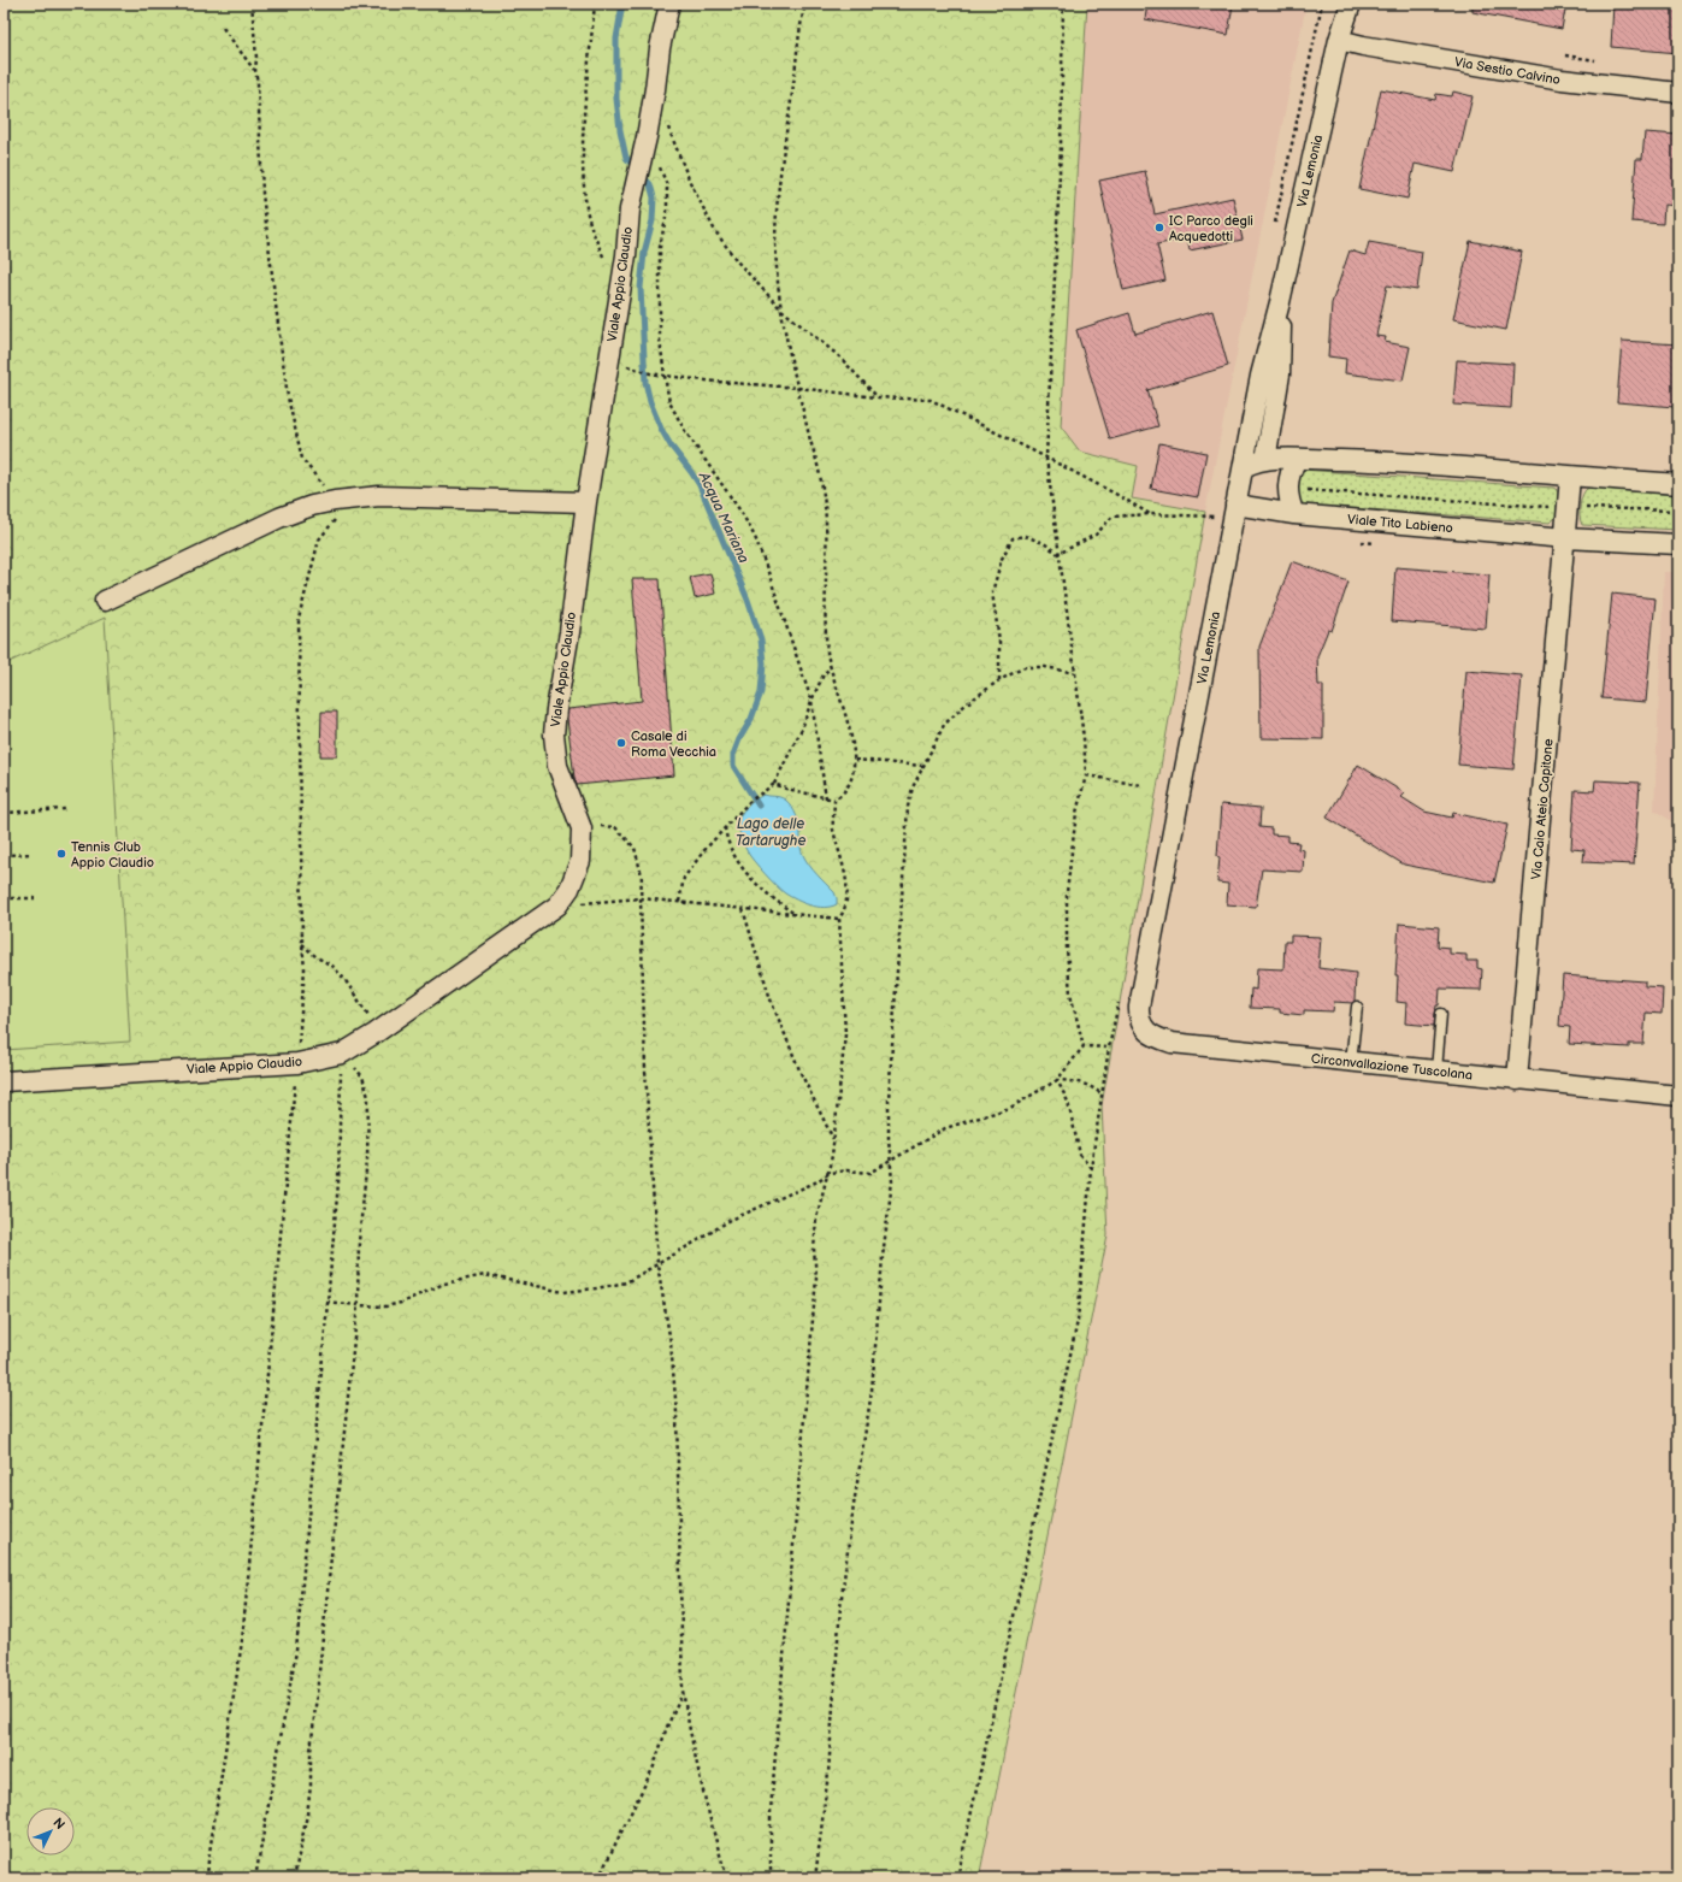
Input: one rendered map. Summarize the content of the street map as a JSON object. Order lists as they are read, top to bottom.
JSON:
{
  "streets": {
    "street": [
      "Via Sestio Calvino",
      "Via Lemonia",
      "Viale Appio Claudio",
      "Viale Tito Labieno",
      "Via Caio Ateio Capitone",
      "Circonvallazione Tuscolana"
    ]
  },
  "crossings": [
    ["Via Sestio Calvino", "Via Lemonia"],
    ["Via Lemonia", "Viale Tito Labieno"],
    ["Via Lemonia", "Circonvallazione Tuscolana"],
    ["Viale Tito Labieno", "Via Caio Ateio Capitone"],
    ["Via Caio Ateio Capitone", "Circonvallazione Tuscolana"]
  ],
  "water": ["Acqua Mariana", "Lago delle Tartarughe"],
  "places": ["IC Parco degli Acquedotti", "Casale di Roma Vecchia", "Tennis Club Appio Claudio"],
  "north": "top right"
}
